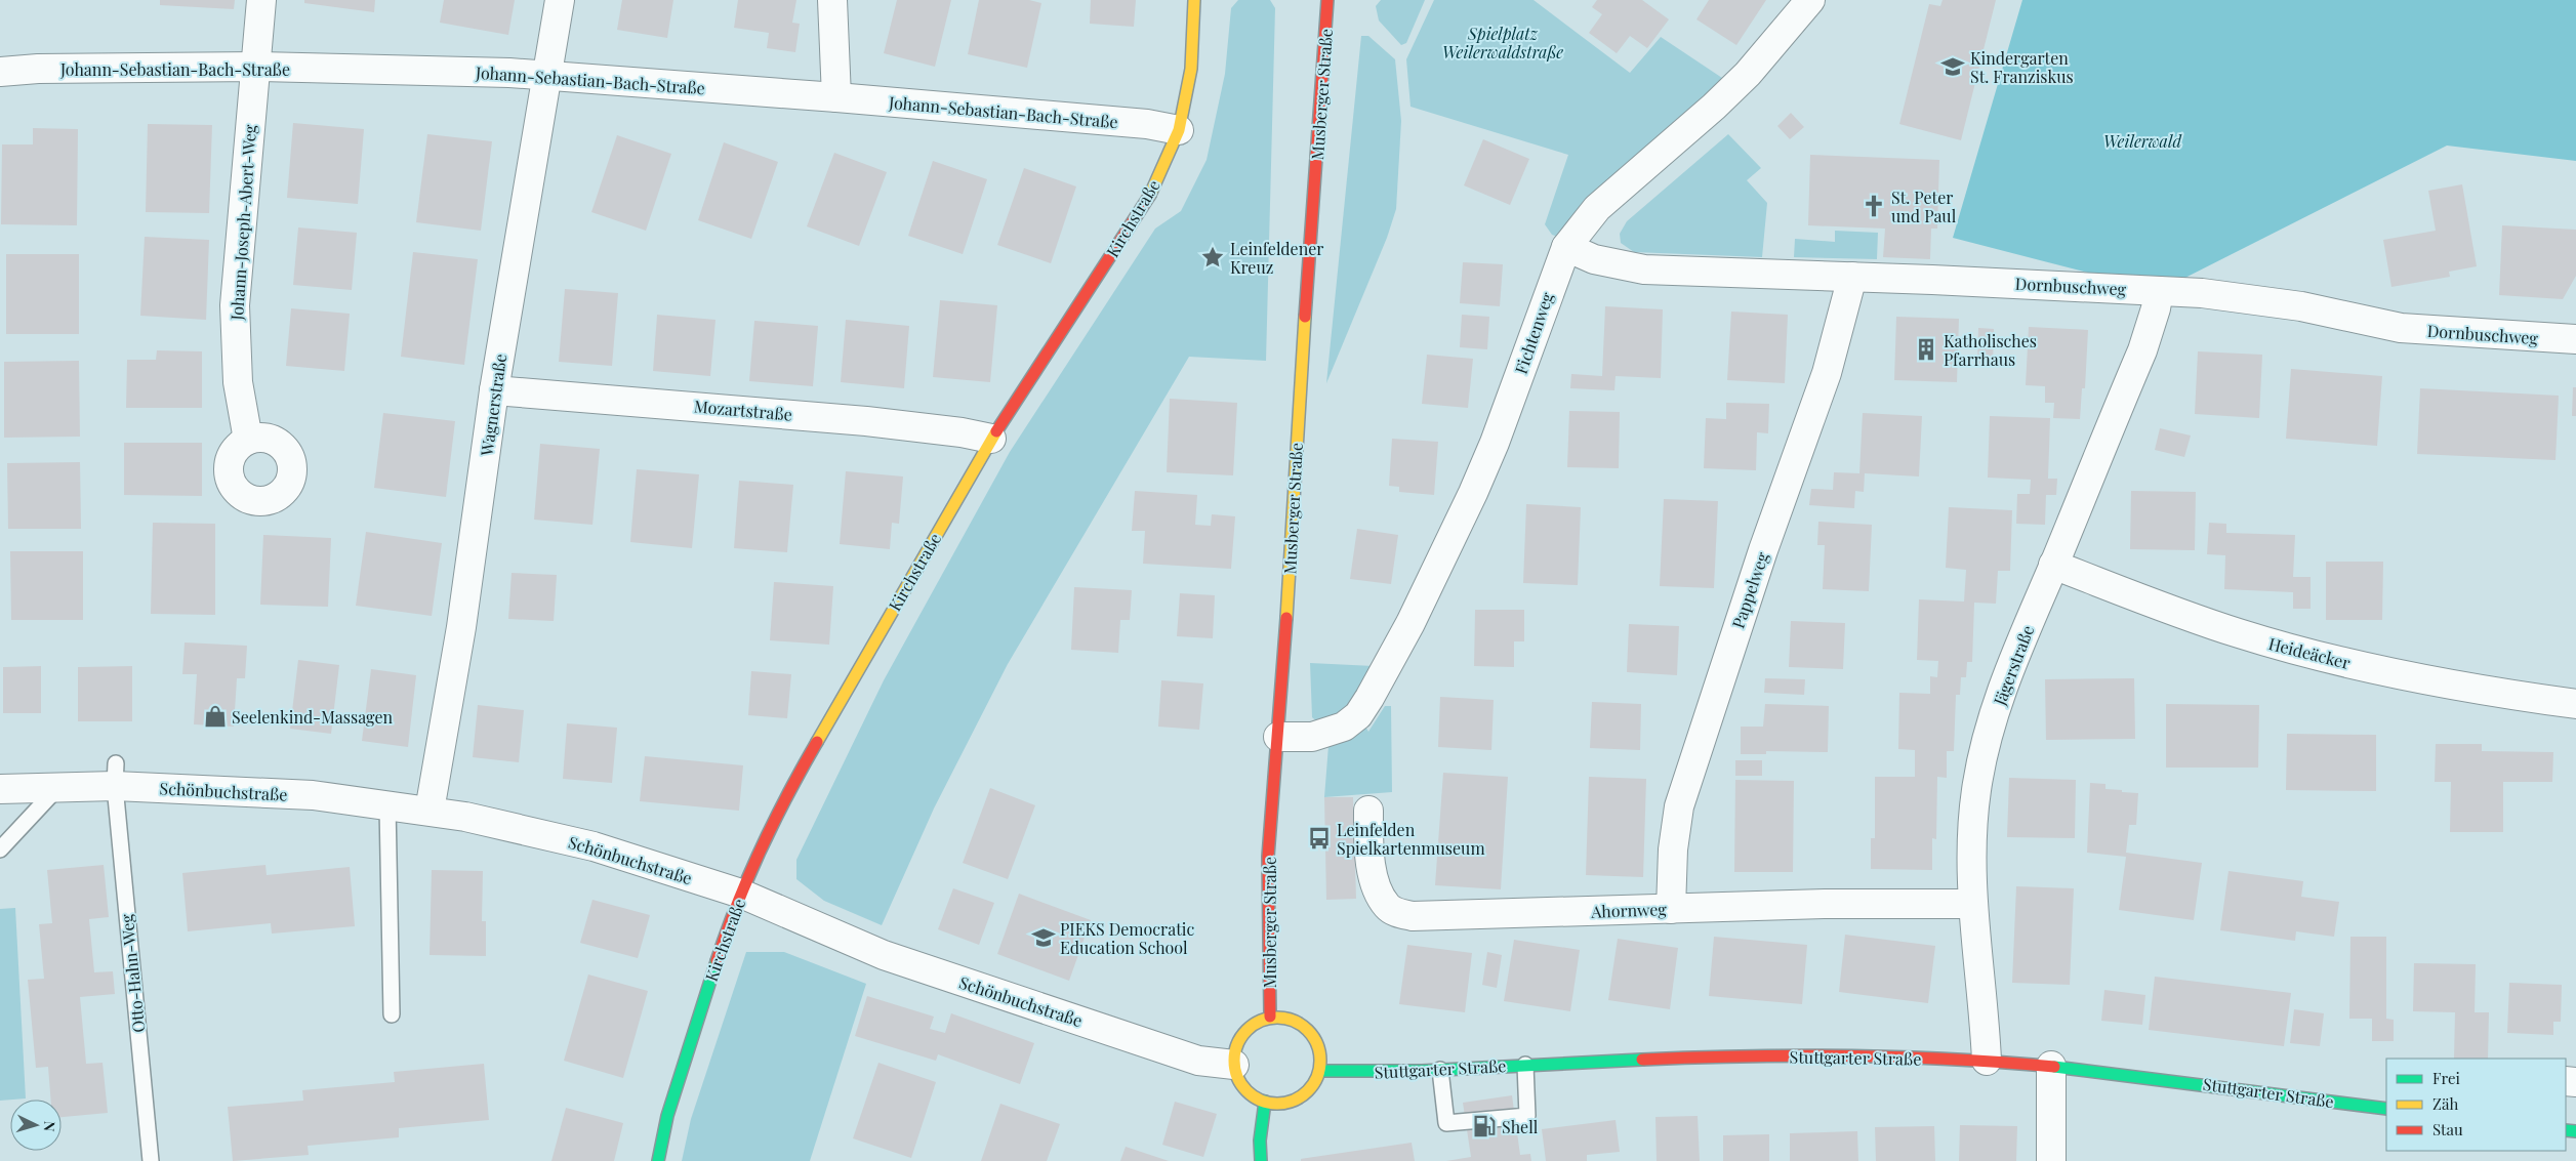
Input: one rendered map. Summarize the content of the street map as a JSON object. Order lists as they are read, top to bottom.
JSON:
{
  "streets": {
    "main road": ["Musberger Straße", "Kirchstraße", "Stuttgarter Straße"],
    "street": [
      "Johann-Sebastian-Bach-Straße",
      "Johann-Joseph-Abert-Weg",
      "Dornbuschweg",
      "Fichtenweg",
      "Wagnerstraße",
      "Mozartstraße",
      "Pappelweg",
      "Heideäcker",
      "Jägerstraße",
      "Schönbuchstraße",
      "Ahornweg"
    ],
    "lane": ["Otto-Hahn-Weg"]
  },
  "crossings": [
    ["Johann-Sebastian-Bach-Straße", "Kirchstraße"],
    ["Johann-Sebastian-Bach-Straße", "Johann-Joseph-Abert-Weg"],
    ["Johann-Sebastian-Bach-Straße", "Wagnerstraße"],
    ["Musberger Straße", "Fichtenweg"],
    ["Musberger Straße", "Schönbuchstraße"],
    ["Musberger Straße", "Stuttgarter Straße"],
    ["Kirchstraße", "Mozartstraße"],
    ["Kirchstraße", "Schönbuchstraße"],
    ["Dornbuschweg", "Fichtenweg"],
    ["Dornbuschweg", "Pappelweg"],
    ["Dornbuschweg", "Jägerstraße"],
    ["Wagnerstraße", "Mozartstraße"],
    ["Wagnerstraße", "Schönbuchstraße"],
    ["Pappelweg", "Ahornweg"],
    ["Heideäcker", "Jägerstraße"],
    ["Jägerstraße", "Ahornweg"],
    ["Jägerstraße", "Stuttgarter Straße"],
    ["Schönbuchstraße", "Otto-Hahn-Weg"],
    ["Schönbuchstraße", "Stuttgarter Straße"]
  ],
  "parks": ["Spielplatz Weilerwaldstraße", "Weilerwald"],
  "places": {
    "school or university": ["Kindergarten St. Franziskus", "PIEKS Democratic Education School"],
    "church": ["St. Peter und Paul"],
    "place": ["Leinfeldener Kreuz"],
    "building": ["Katholisches Pfarrhaus"],
    "shop": ["Seelenkind-Massagen"],
    "bus stop": ["Leinfelden Spielkartenmuseum"],
    "fuel station": ["Shell"]
  },
  "legend": ["Frei", "Zäh", "Stau"],
  "north": "right"
}
